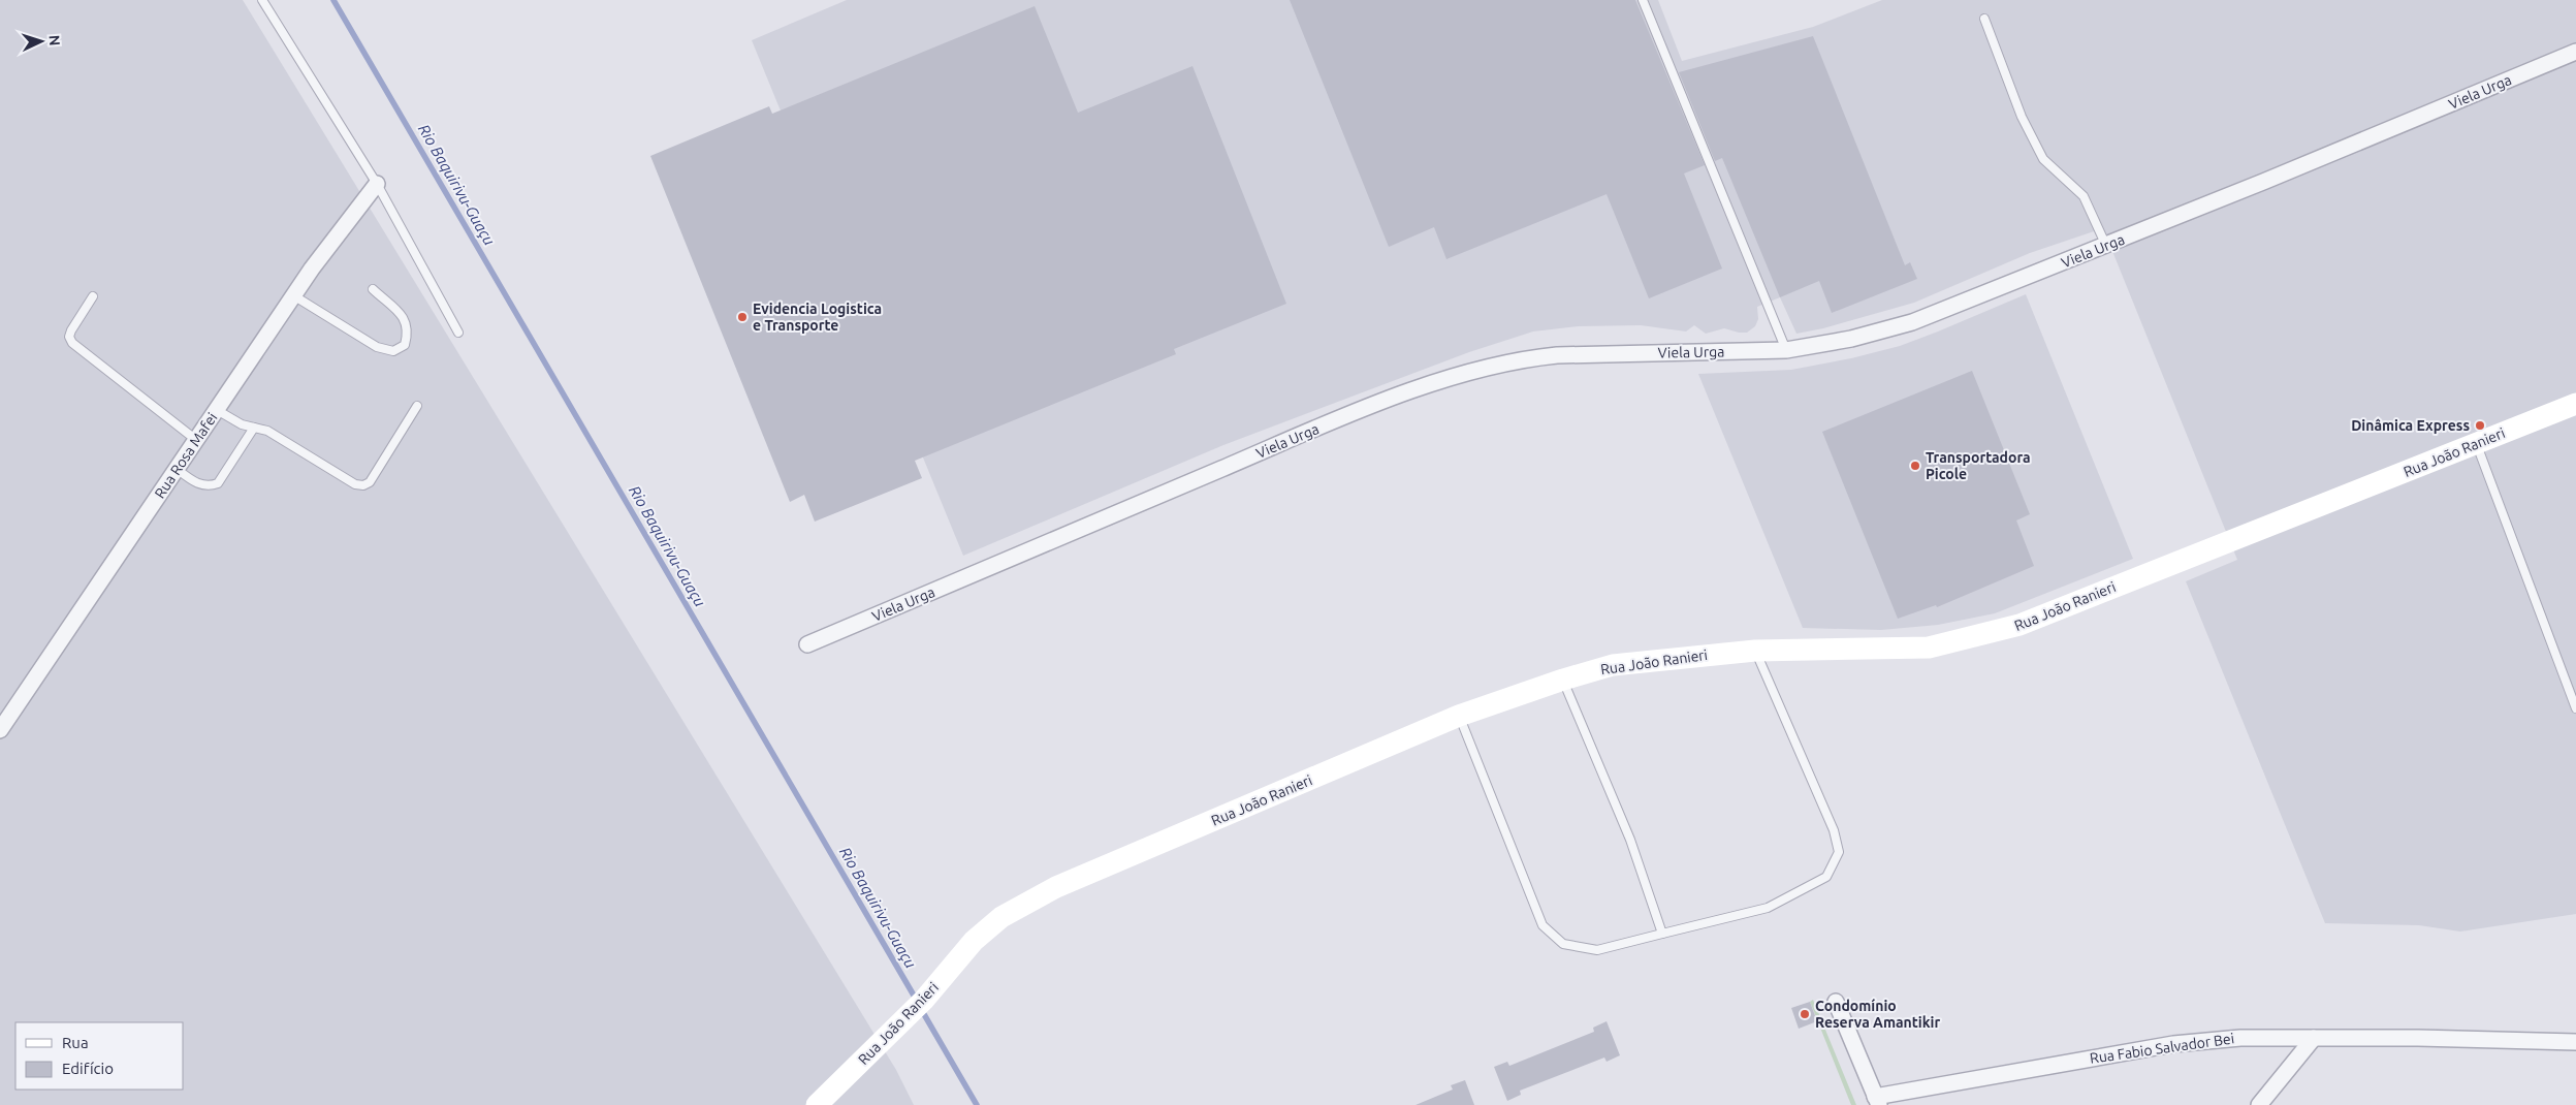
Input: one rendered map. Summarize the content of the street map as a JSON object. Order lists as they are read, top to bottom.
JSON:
{
  "streets": {
    "street": [
      "Viela Urga",
      "Rua João Ranieri",
      "Rua Rosa Mafei",
      "Rua Fabio Salvador Bei"
    ]
  },
  "water": ["Rio Baquirivu-Guaçu"],
  "places": [
    "Evidencia Logistica e Transporte",
    "Dinâmica Express",
    "Transportadora Picole",
    "Condomínio Reserva Amantikir"
  ],
  "legend": ["Rua", "Edifício"],
  "north": "right"
}
